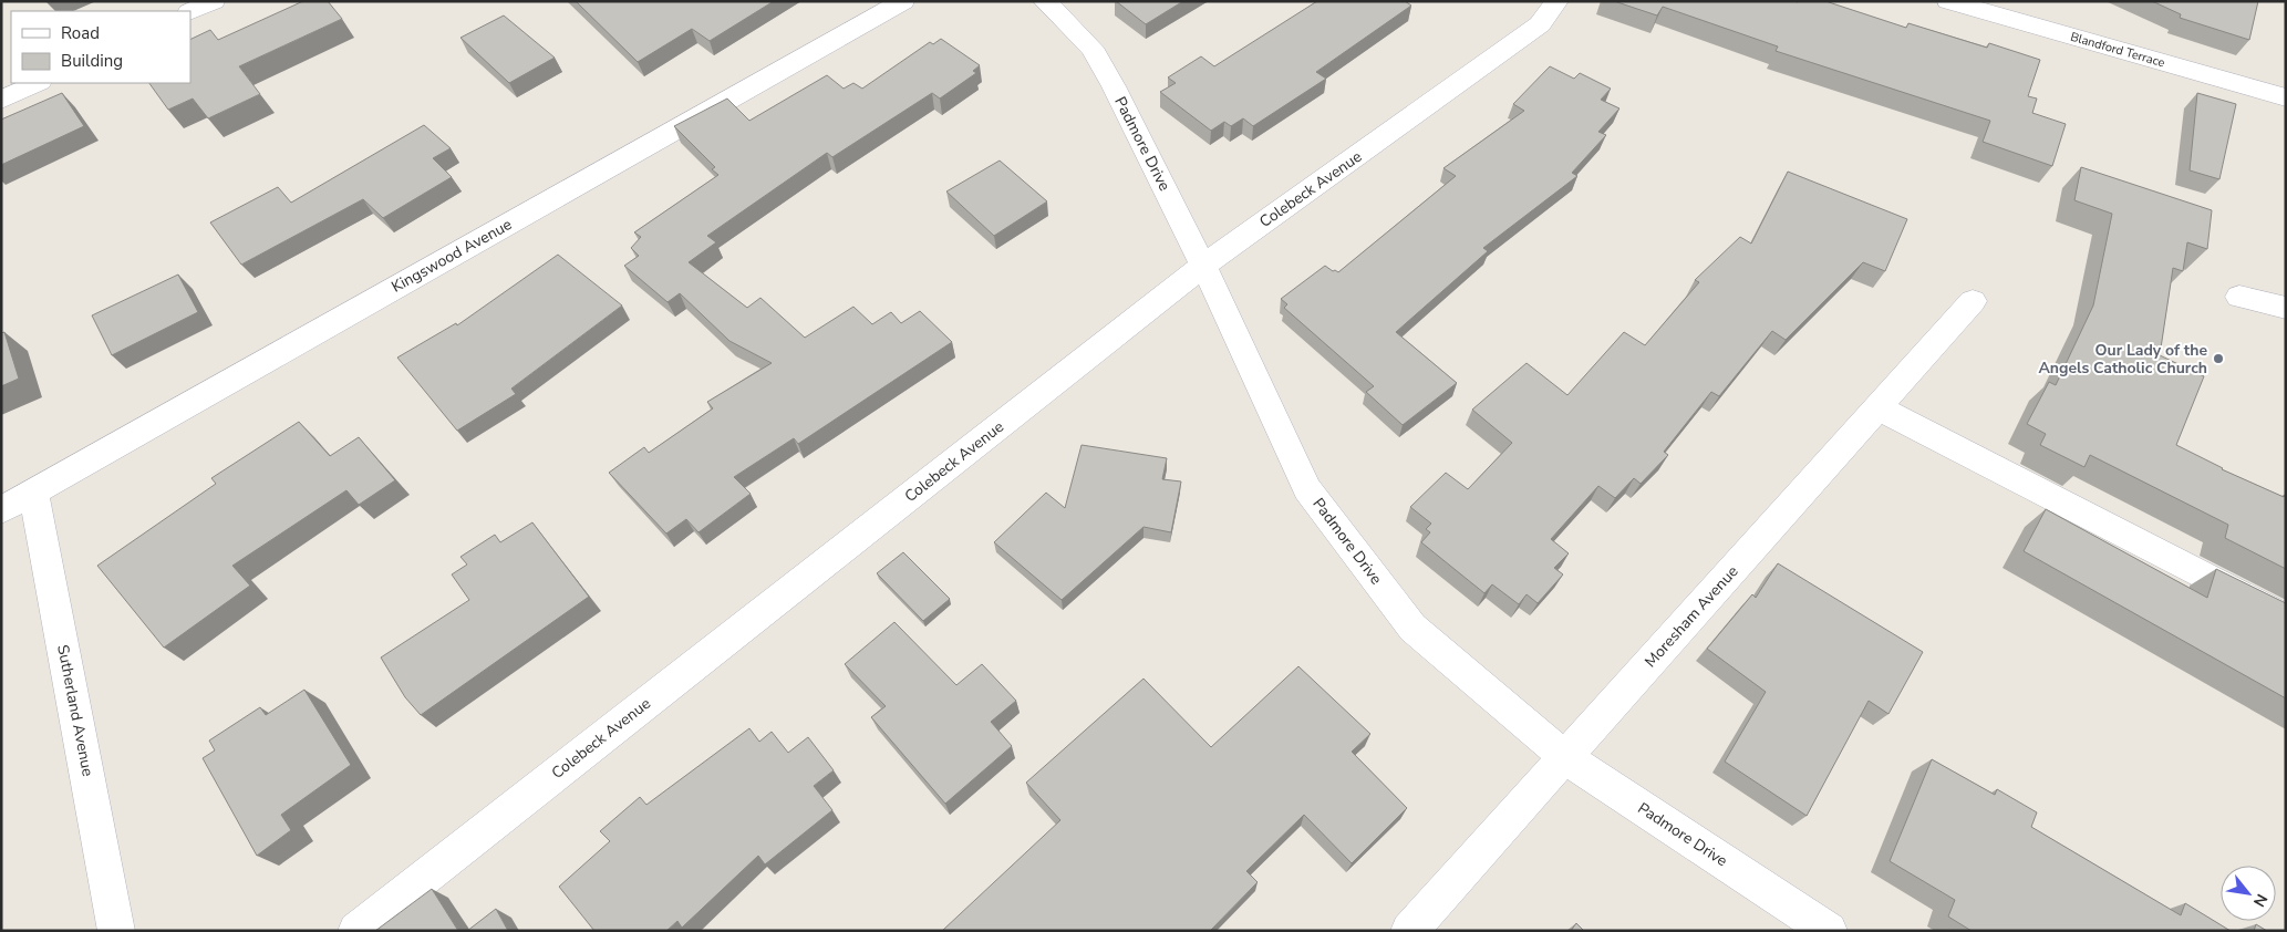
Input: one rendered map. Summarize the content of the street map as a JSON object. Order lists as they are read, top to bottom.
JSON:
{
  "streets": {
    "street": [
      "Blandford Terrace",
      "Padmore Drive",
      "Colebeck Avenue",
      "Kingswood Avenue",
      "Moresham Avenue",
      "Sutherland Avenue"
    ]
  },
  "crossings": [
    ["Padmore Drive", "Colebeck Avenue"],
    ["Padmore Drive", "Moresham Avenue"],
    ["Kingswood Avenue", "Sutherland Avenue"]
  ],
  "places": ["Our Lady of the Angels Catholic Church"],
  "legend": ["Road", "Building"],
  "north": "bottom right"
}
